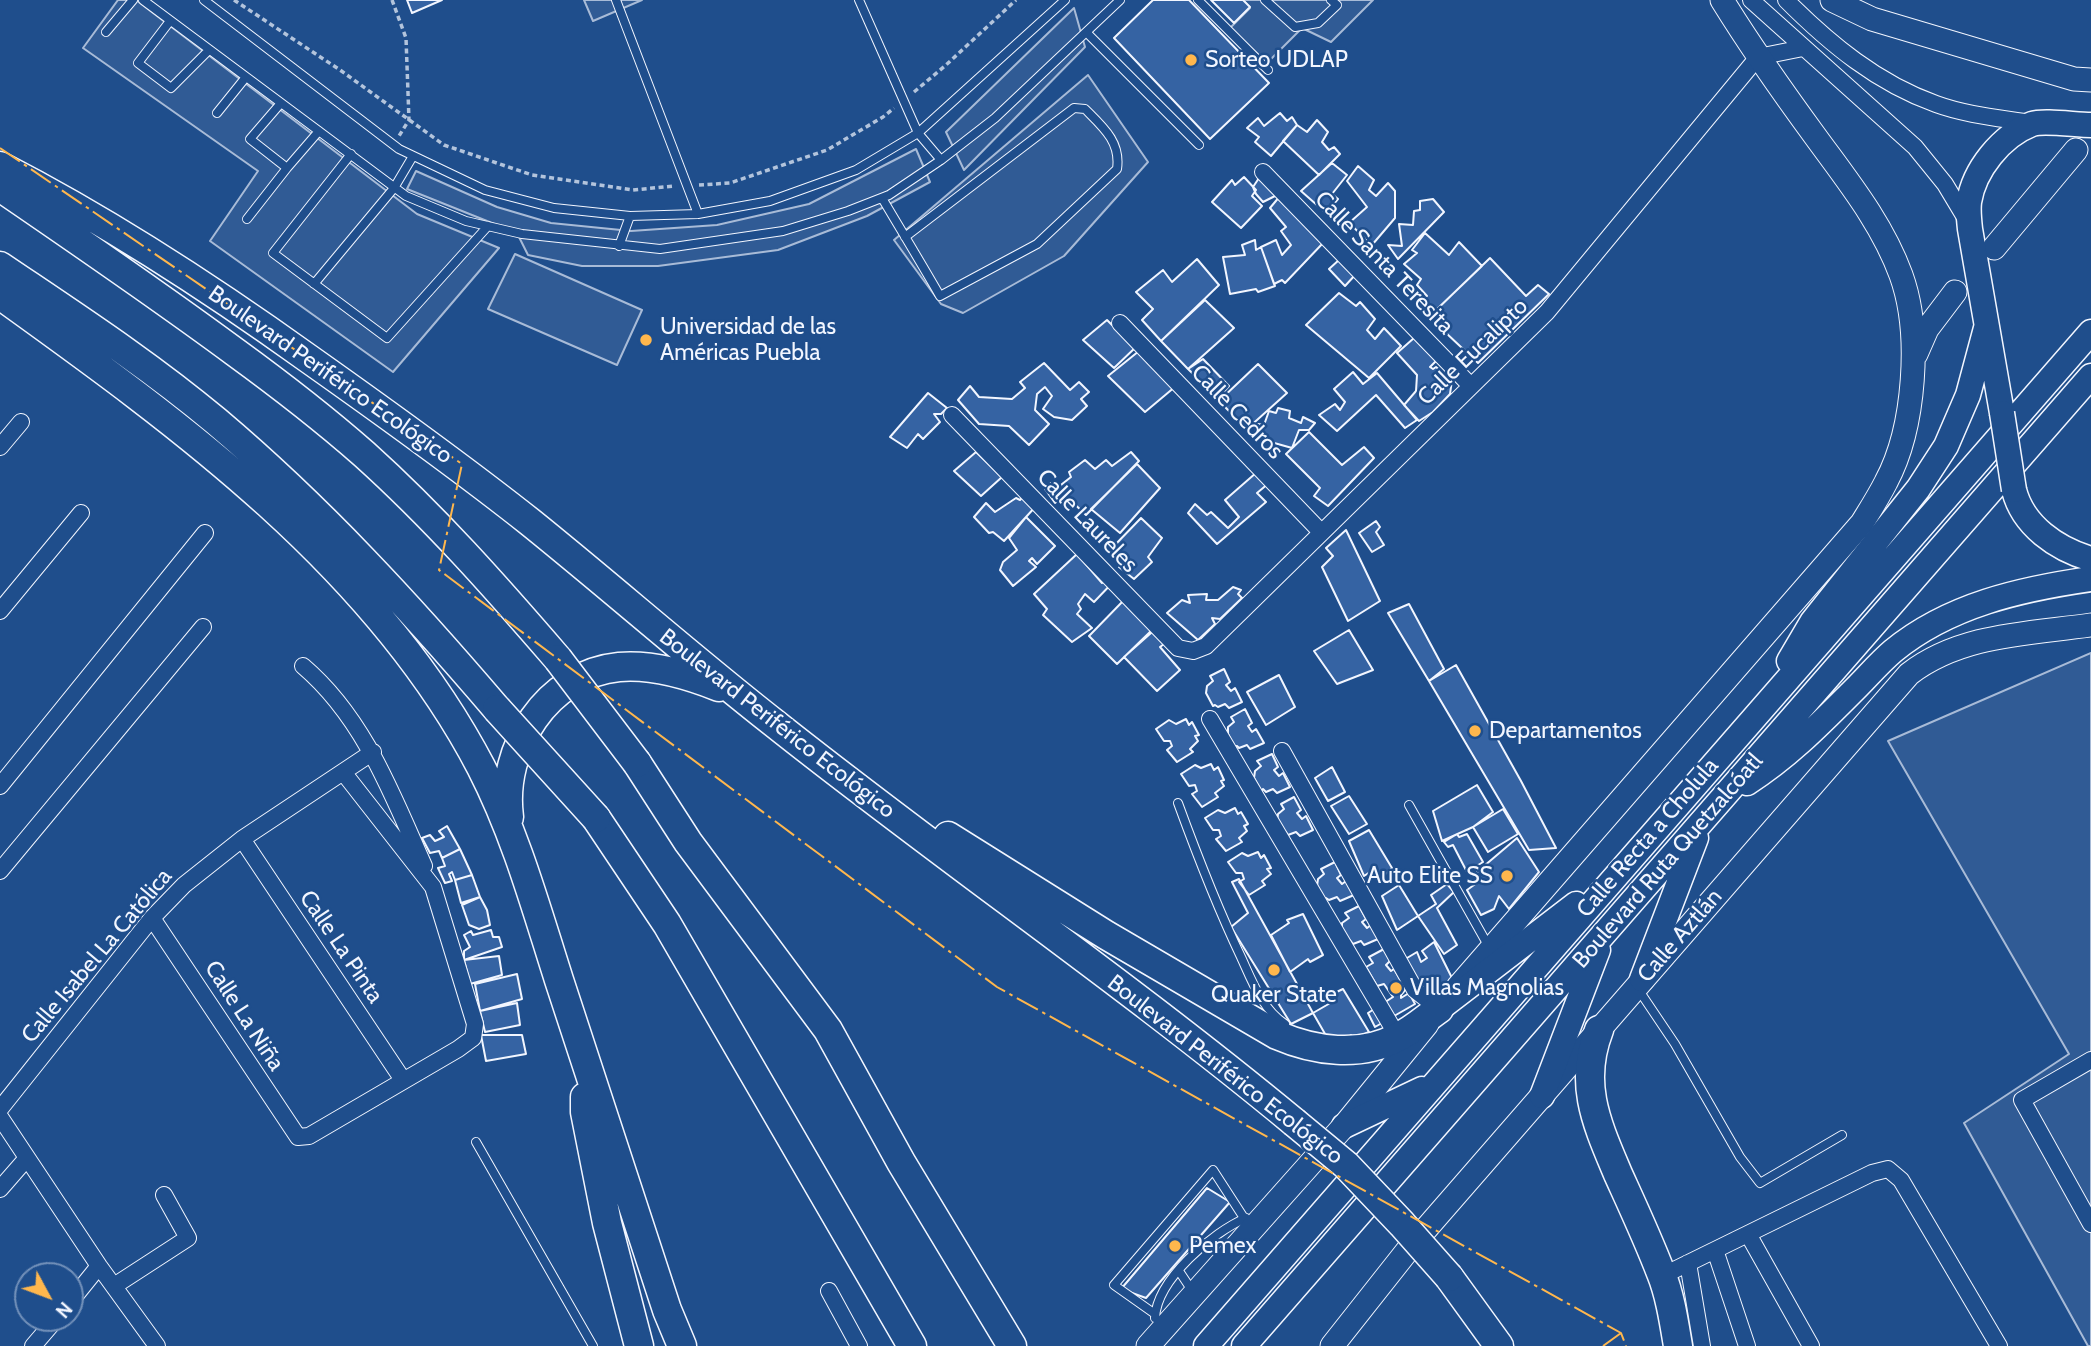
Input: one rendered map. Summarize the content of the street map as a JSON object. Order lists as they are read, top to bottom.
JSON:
{
  "streets": {
    "highway": ["Boulevard Periférico Ecológico"],
    "main road": ["Calle Recta a Cholula", "Boulevard Ruta Quetzalcóatl", "Calle Aztlán"],
    "street": [
      "Calle Santa Teresita",
      "Calle Eucalipto",
      "Calle Cedros",
      "Calle Laureles",
      "Calle La Pinta",
      "Calle Isabel La Católica",
      "Calle La Niña"
    ]
  },
  "crossings": [
    ["Calle Santa Teresita", "Calle Eucalipto"],
    ["Calle Eucalipto", "Calle Cedros"],
    ["Calle Eucalipto", "Calle Laureles"],
    ["Calle La Pinta", "Calle Isabel La Católica"],
    ["Calle La Pinta", "Calle La Niña"],
    ["Calle Isabel La Católica", "Calle La Niña"]
  ],
  "places": [
    "Sorteo UDLAP",
    "Universidad de las Américas Puebla",
    "Departamentos",
    "Auto Elite SS",
    "Quaker State",
    "Villas Magnolias",
    "Pemex"
  ],
  "north": "bottom right"
}
